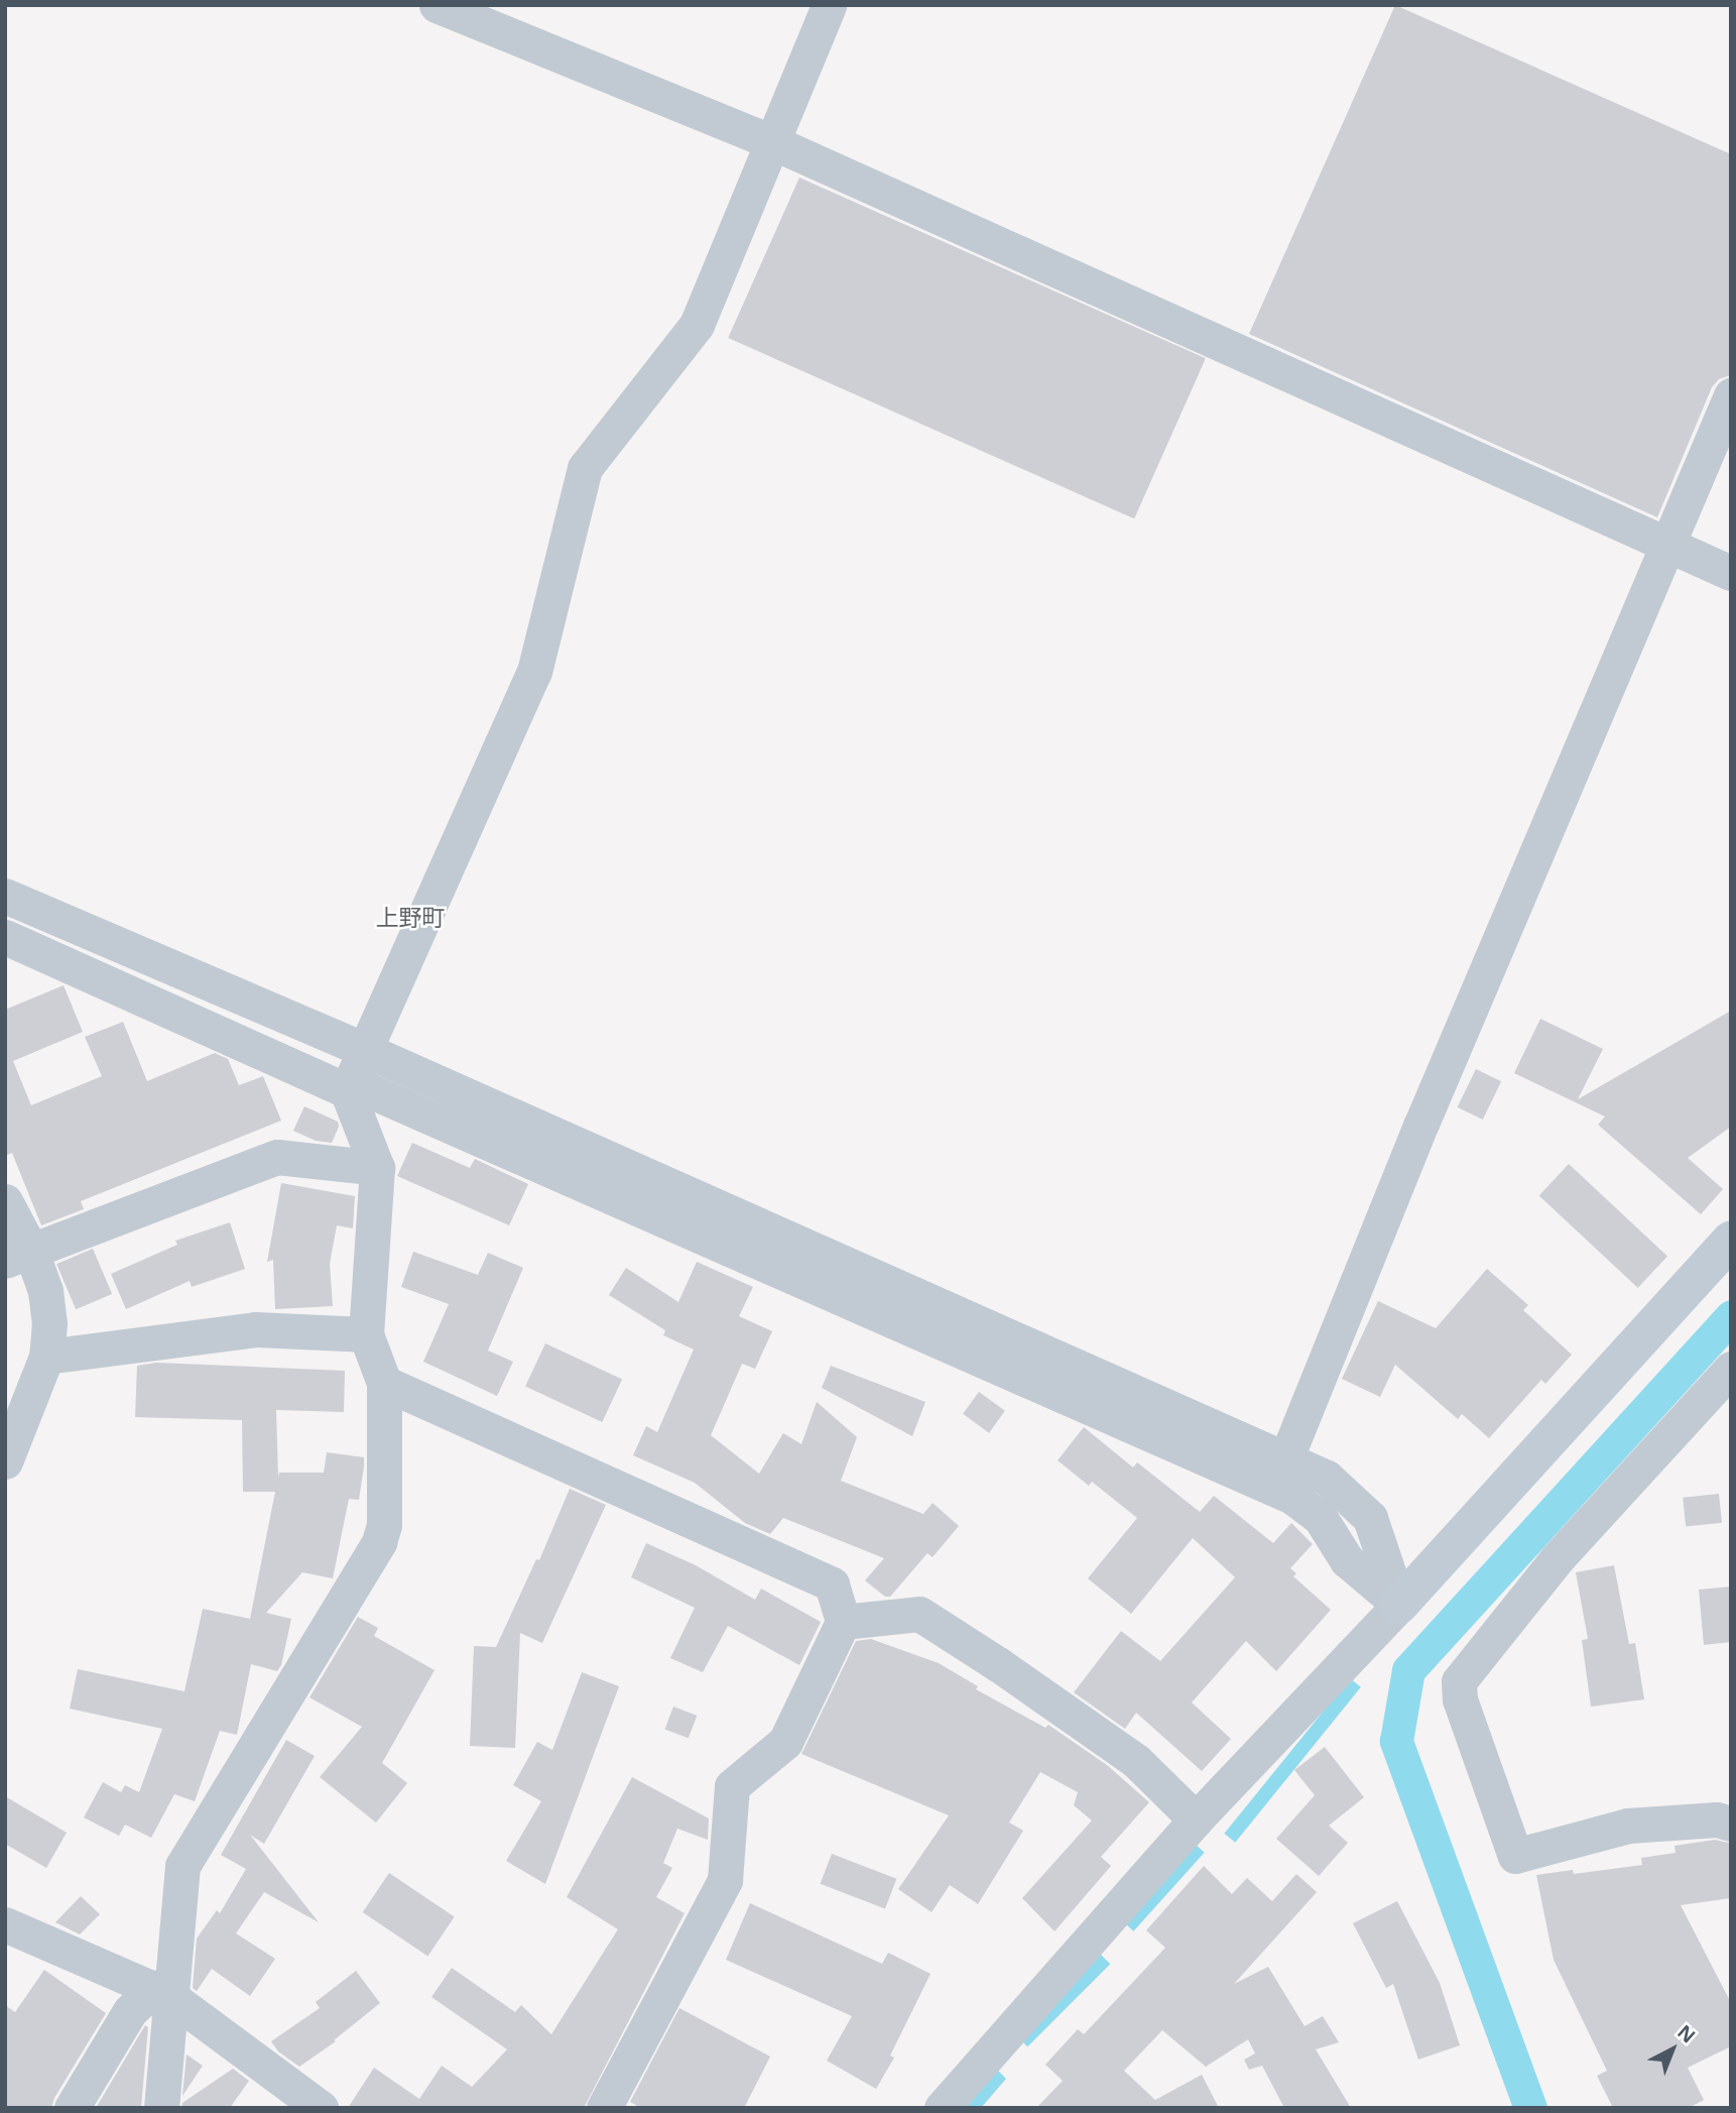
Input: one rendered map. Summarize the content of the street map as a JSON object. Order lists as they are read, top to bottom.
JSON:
{
  "districts": ["上野町"],
  "north": "top right"
}
